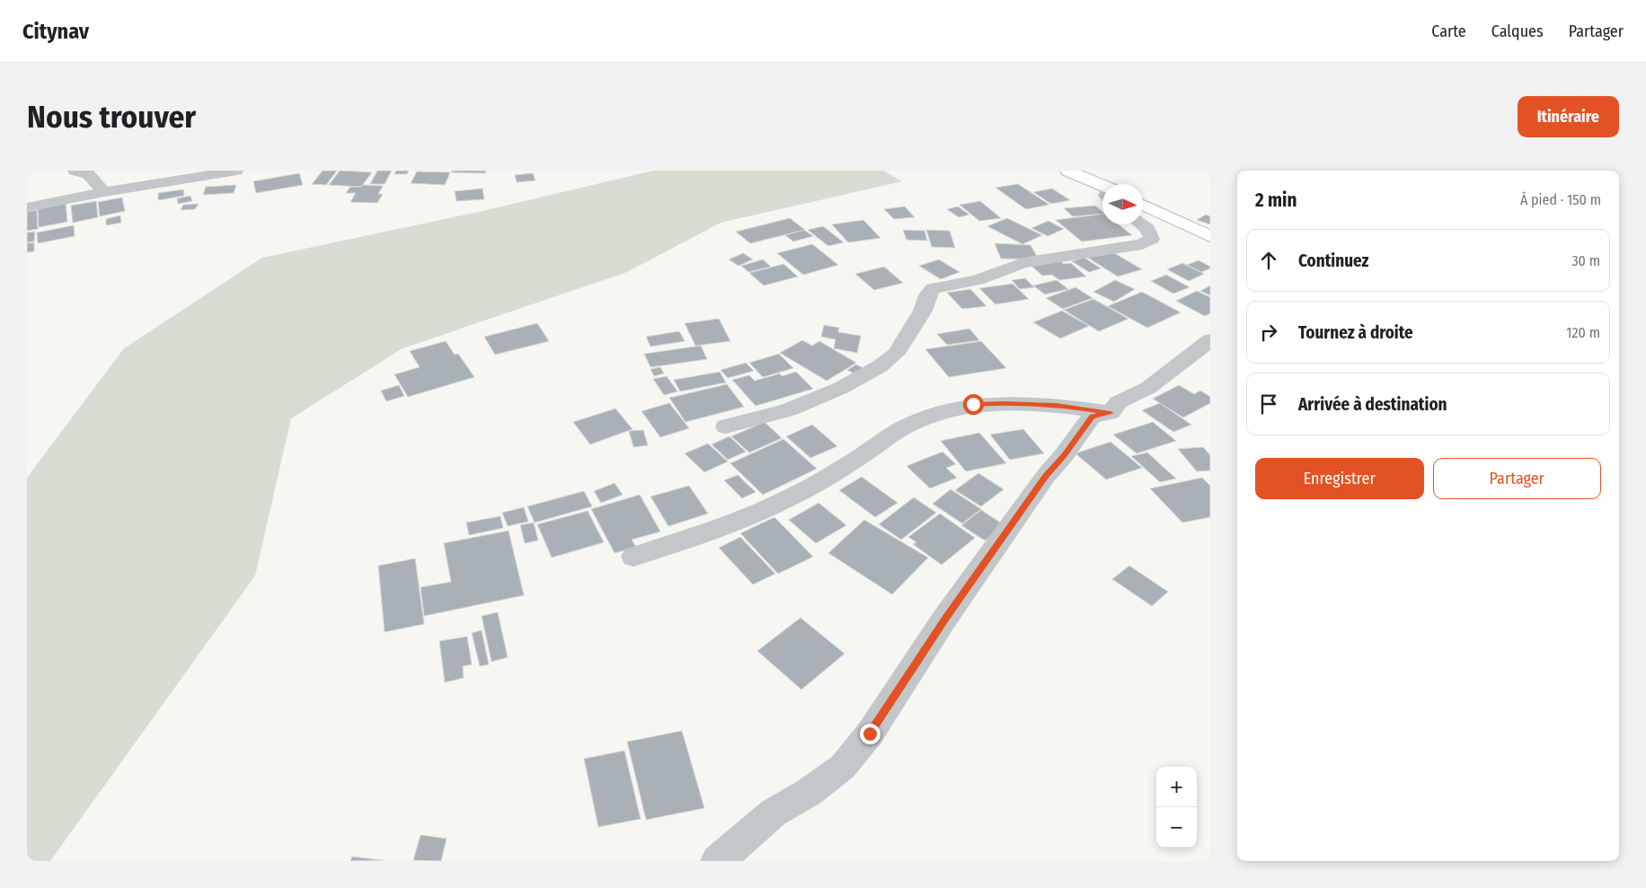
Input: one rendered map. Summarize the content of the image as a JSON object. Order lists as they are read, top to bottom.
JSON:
{
  "north": "right",
  "page": {
    "header": "Citynav",
    "nav": ["Carte", "Calques", "Partager"],
    "buttons": [
      "Itinéraire",
      ["Enregistrer", "Partager"]
    ],
    "title": "Nous trouver",
    "heading": ["2 min", "À pied · 150 m"],
    "list": [
      ["Continuez", "30 m"],
      ["Tournez à droite", "120 m"],
      "Arrivée à destination"
    ],
    "map_buttons": ["+", "−"]
  }
}
